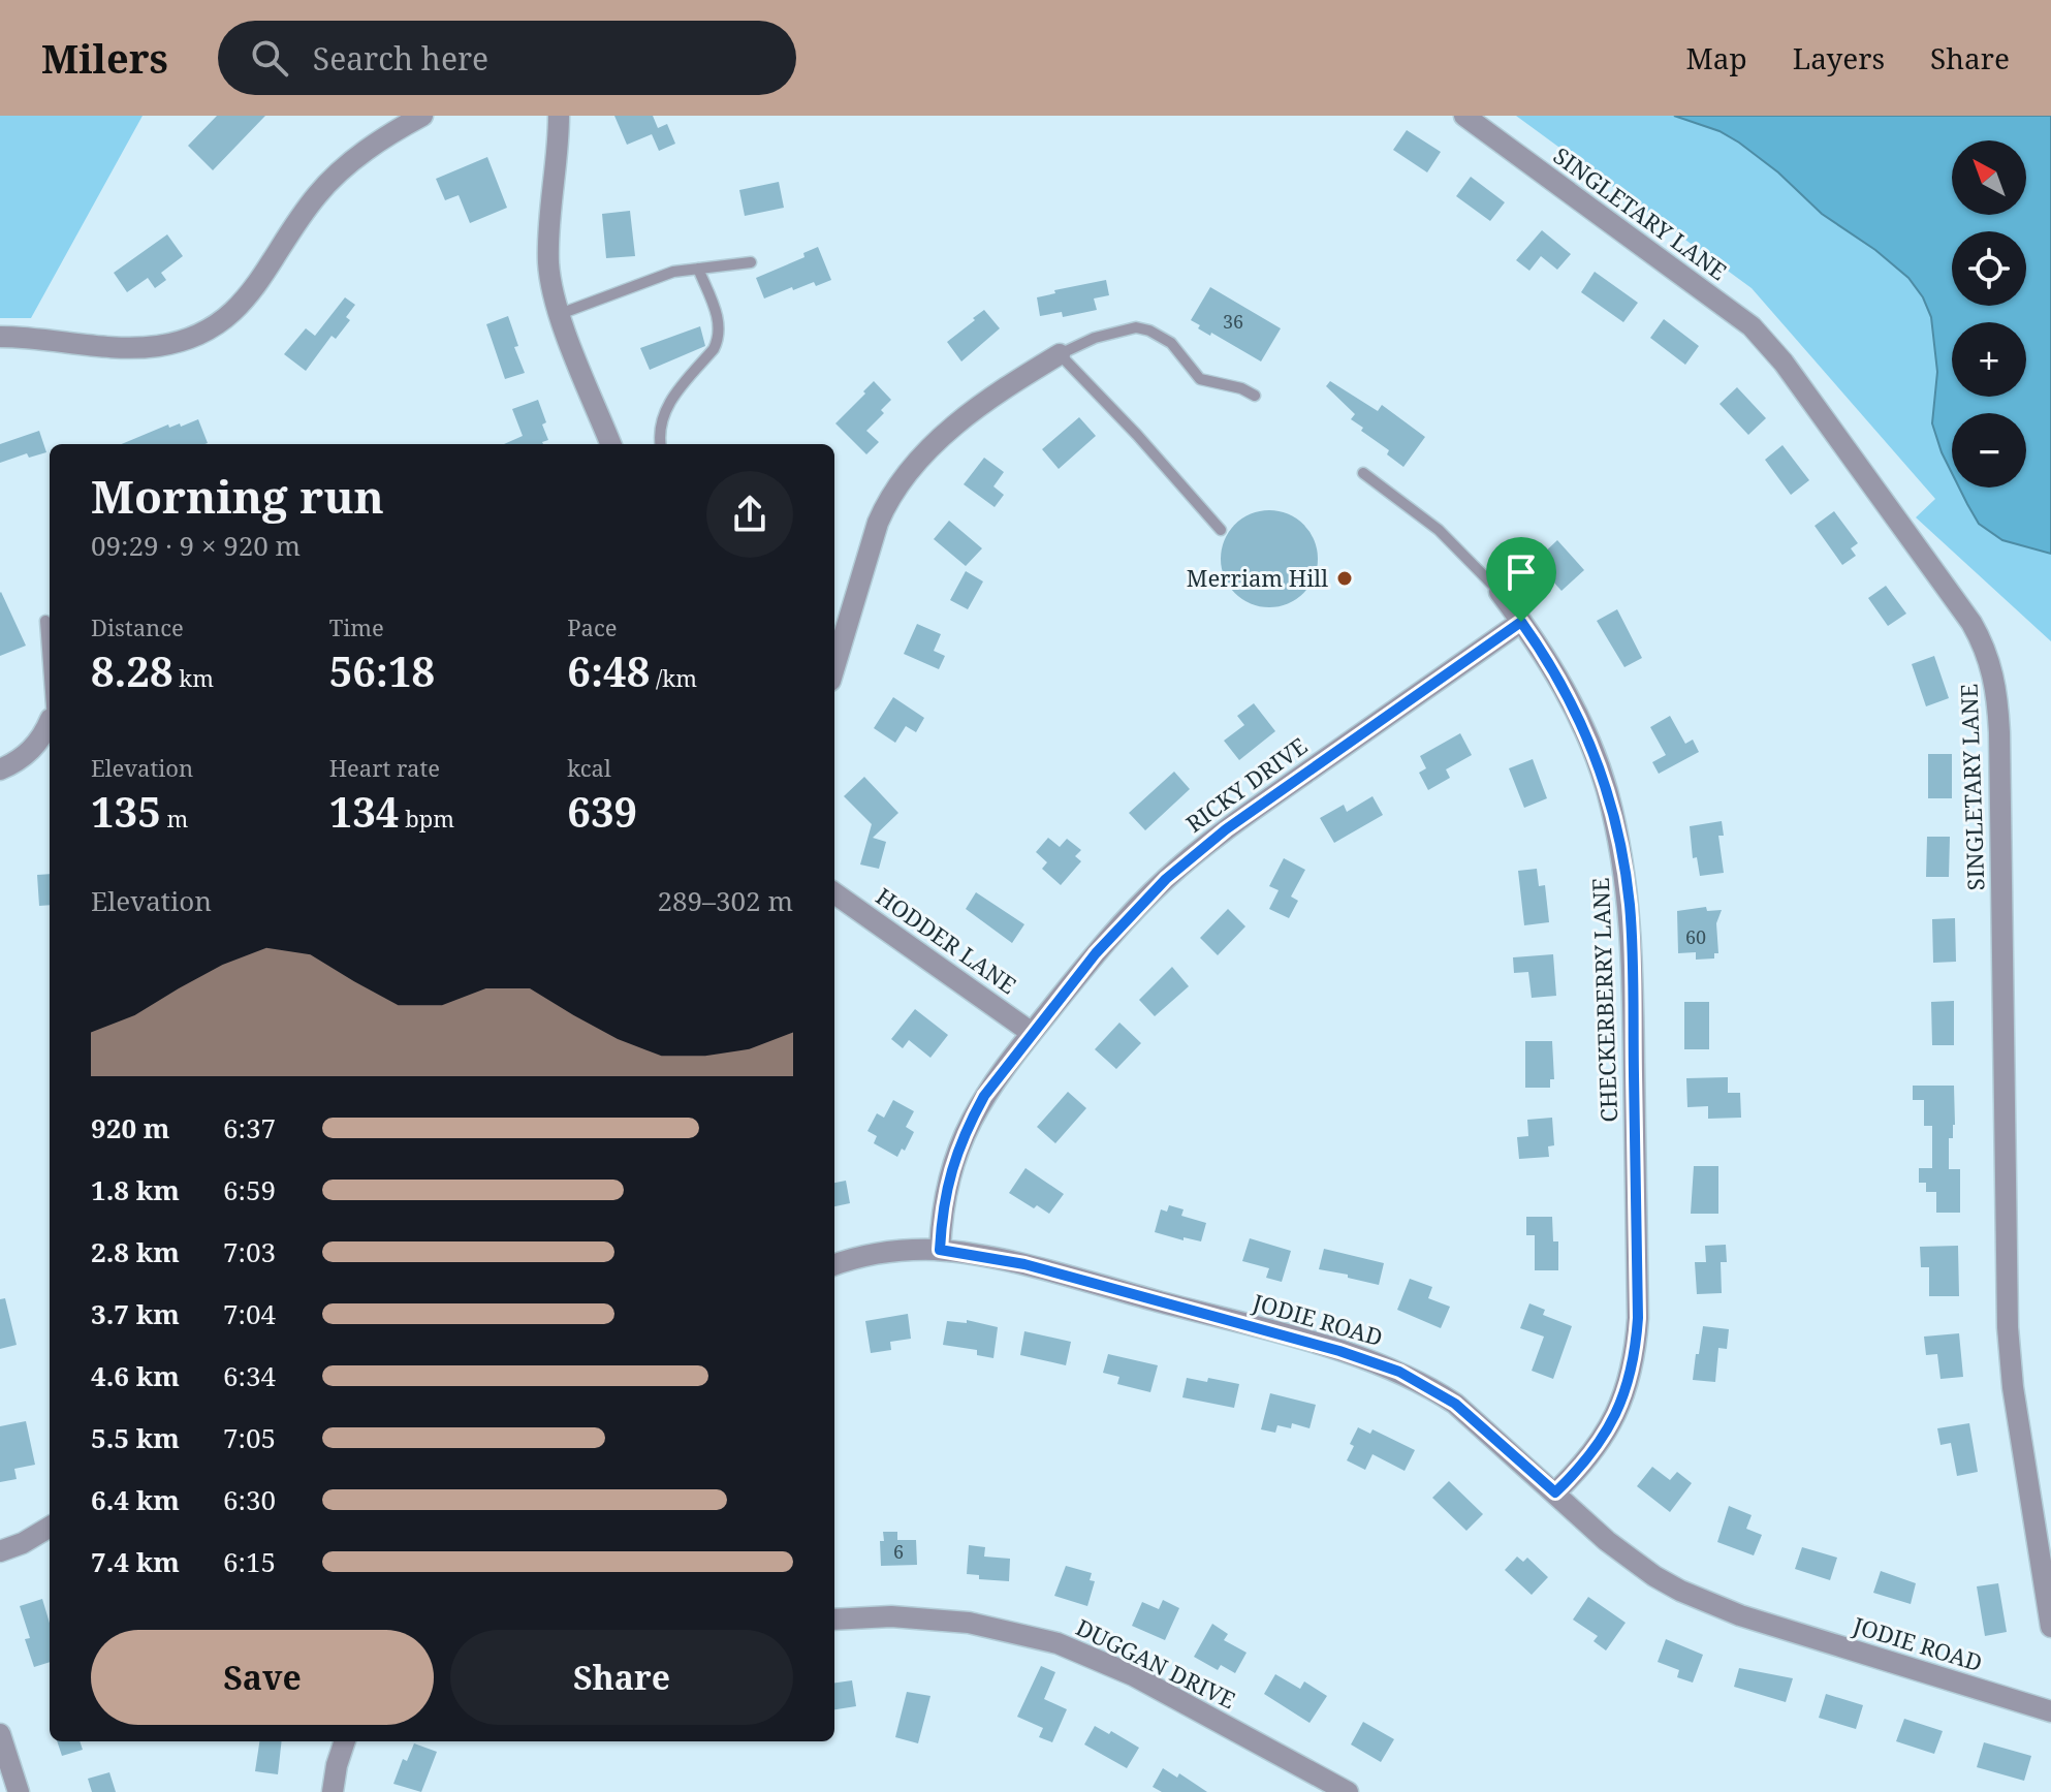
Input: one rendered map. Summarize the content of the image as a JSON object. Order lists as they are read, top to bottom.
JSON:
{
  "streets": {
    "street": [
      "SINGLETARY LANE",
      "RICKY DRIVE",
      "HODDER LANE",
      "CHECKERBERRY LANE",
      "JODIE ROAD",
      "DUGGAN DRIVE"
    ]
  },
  "crossings": [
    ["RICKY DRIVE", "HODDER LANE"],
    ["RICKY DRIVE", "CHECKERBERRY LANE"],
    ["RICKY DRIVE", "JODIE ROAD"],
    ["CHECKERBERRY LANE", "JODIE ROAD"]
  ],
  "places": ["Merriam Hill"],
  "house_numbers": ["36", "60", "6"],
  "north": "top left",
  "page": {
    "header": "Milers",
    "search": "Search here",
    "nav": ["Map", "Layers", "Share"],
    "map_buttons": ["+", "−"],
    "heading": ["Morning run", "09:29 · 9 × 920 m"],
    "stats": [
      ["Distance", "8.28 km"],
      ["Time", "56:18"],
      ["Pace", "6:48 /km"],
      ["Elevation", "135 m"],
      ["Heart rate", "134 bpm"],
      ["kcal", "639"]
    ],
    "chart": ["Elevation", "289–302 m"],
    "list": [
      {
        "name": "920 m",
        "note": "6:37"
      },
      {
        "name": "1.8 km",
        "note": "6:59"
      },
      {
        "name": "2.8 km",
        "note": "7:03"
      },
      {
        "name": "3.7 km",
        "note": "7:04"
      },
      {
        "name": "4.6 km",
        "note": "6:34"
      },
      {
        "name": "5.5 km",
        "note": "7:05"
      },
      {
        "name": "6.4 km",
        "note": "6:30"
      },
      {
        "name": "7.4 km",
        "note": "6:15"
      }
    ],
    "buttons": ["Save", "Share"]
  }
}
